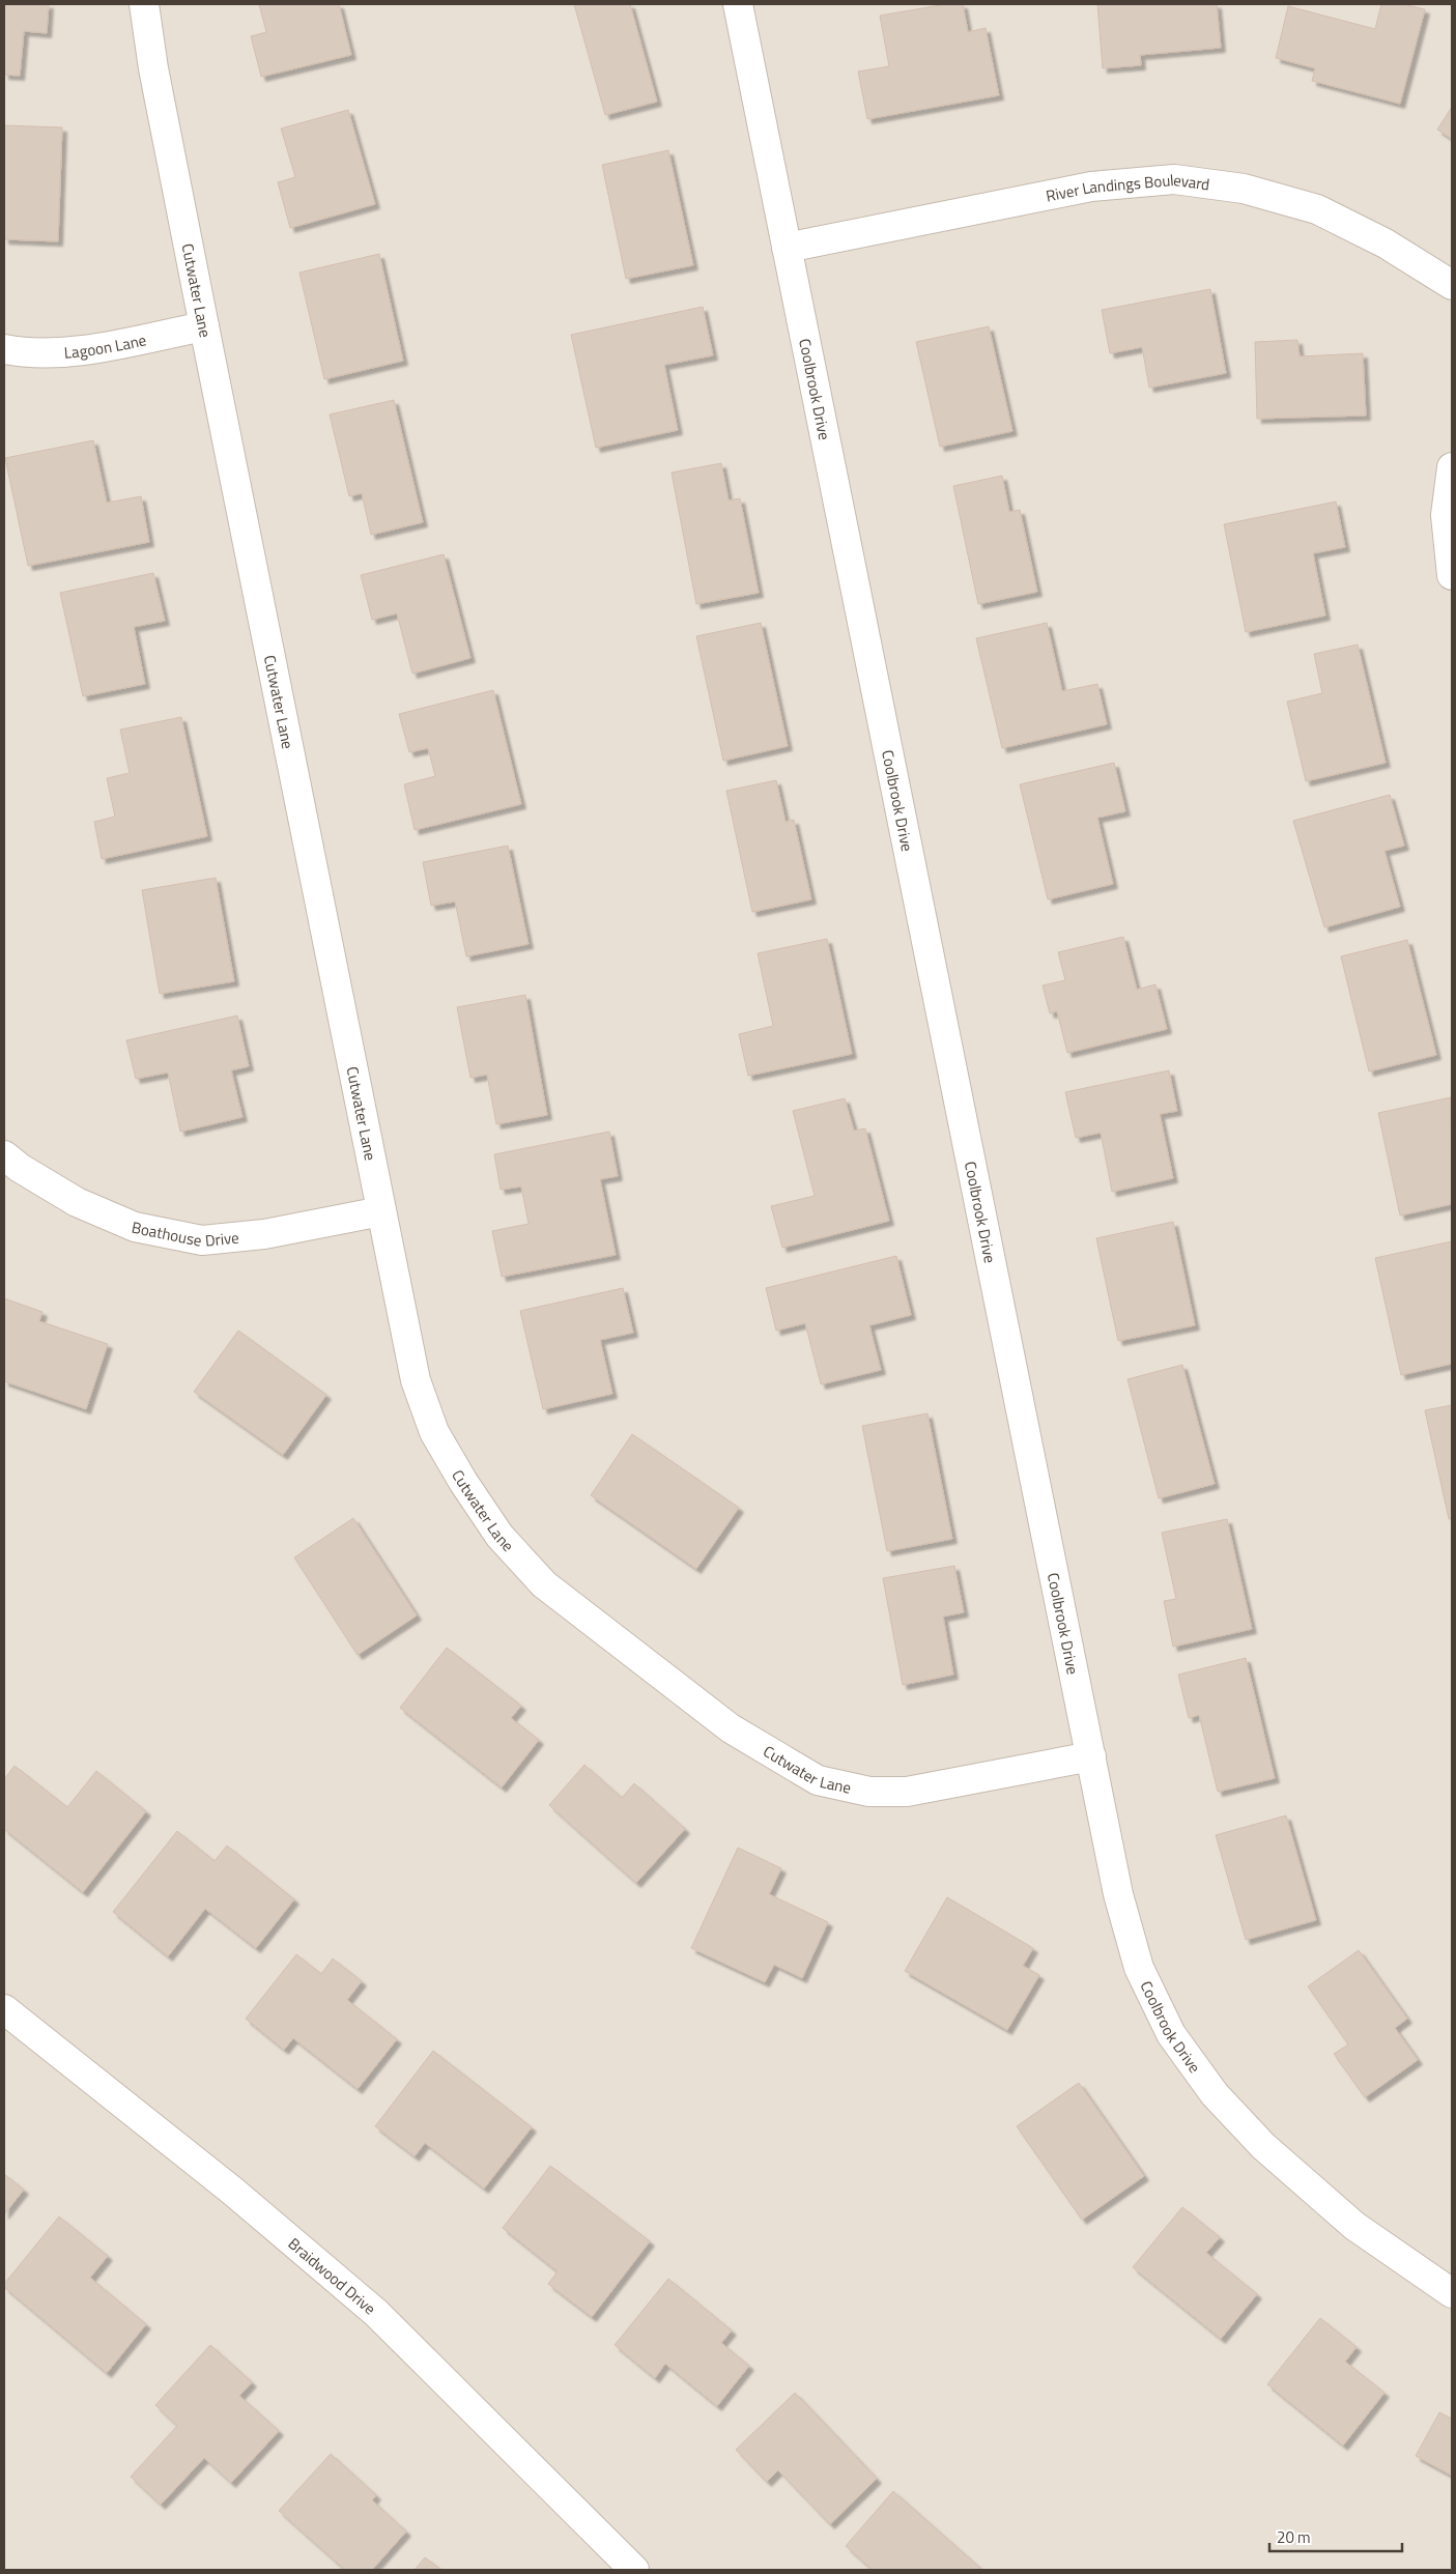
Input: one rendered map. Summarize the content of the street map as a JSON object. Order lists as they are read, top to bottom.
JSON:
{
  "streets": {
    "street": [
      "River Landings Boulevard",
      "Cutwater Lane",
      "Lagoon Lane",
      "Coolbrook Drive",
      "Boathouse Drive",
      "Braidwood Drive"
    ]
  },
  "crossings": [
    ["River Landings Boulevard", "Coolbrook Drive"],
    ["Cutwater Lane", "Lagoon Lane"],
    ["Cutwater Lane", "Coolbrook Drive"],
    ["Cutwater Lane", "Boathouse Drive"]
  ],
  "scale_bar": "20 m"
}
